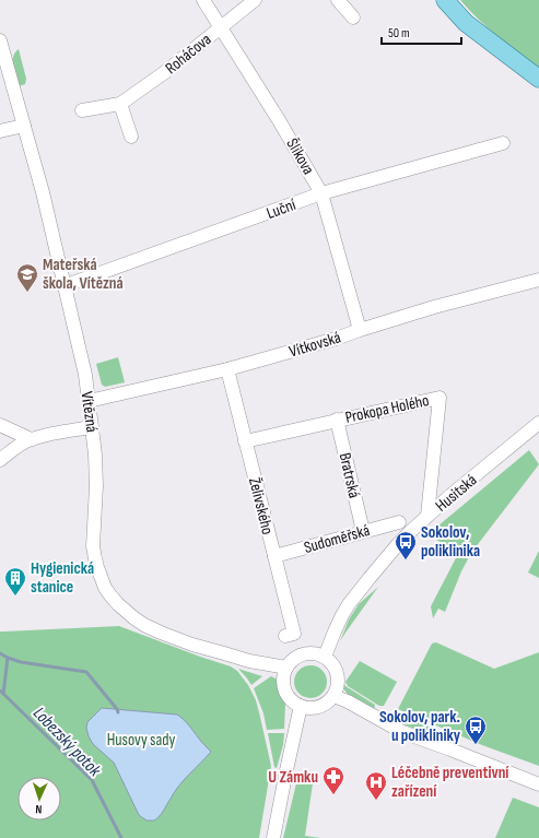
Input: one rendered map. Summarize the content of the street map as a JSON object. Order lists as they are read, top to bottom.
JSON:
{
  "streets": {
    "street": [
      "Roháčova",
      "Šlikova",
      "Luční",
      "Vítkovská",
      "Prokopa Holého",
      "Vítězná",
      "Bratrská",
      "Husitská",
      "Želivského",
      "Sudoměřská"
    ]
  },
  "crossings": [
    ["Roháčova", "Šlikova"],
    ["Šlikova", "Luční"],
    ["Šlikova", "Vítkovská"],
    ["Luční", "Vítězná"],
    ["Vítkovská", "Vítězná"],
    ["Vítkovská", "Želivského"],
    ["Prokopa Holého", "Bratrská"],
    ["Prokopa Holého", "Husitská"],
    ["Prokopa Holého", "Želivského"],
    ["Vítězná", "Husitská"],
    ["Bratrská", "Sudoměřská"],
    ["Želivského", "Sudoměřská"]
  ],
  "water": ["Lobezský potok"],
  "parks": ["Husovy sady"],
  "places": {
    "school or university": ["Mateřská škola, Vítězná"],
    "bus stop": ["Sokolov, poliklinika", "Sokolov, park. u polikliniky"],
    "building": ["Hygienická stanice"],
    "pharmacy": ["U Zámku"],
    "hospital": ["Léčebně preventivní zařízení"]
  },
  "scale_bar": "50 m",
  "north": "bottom"
}
